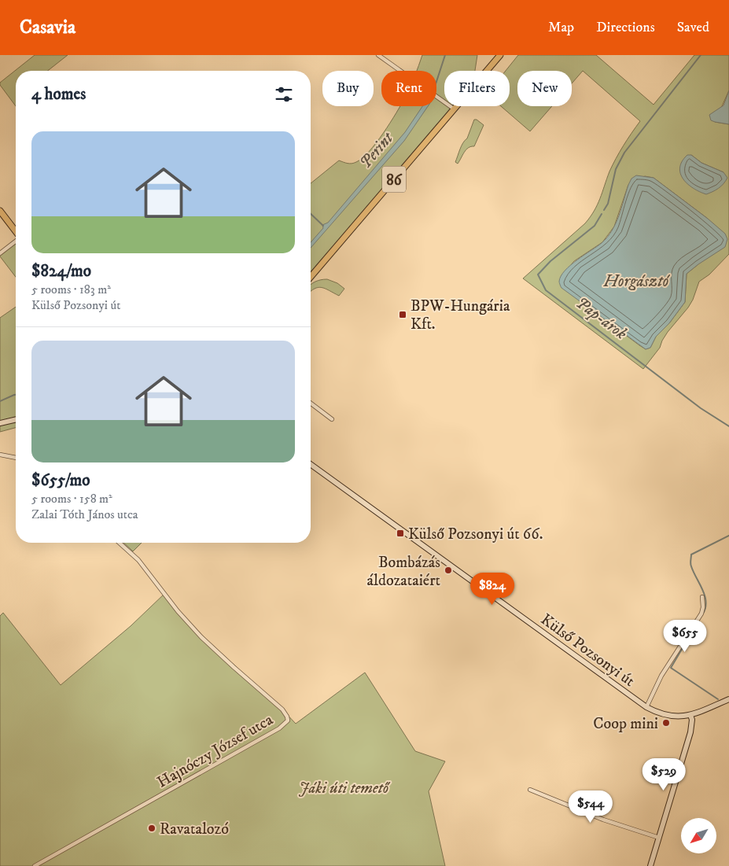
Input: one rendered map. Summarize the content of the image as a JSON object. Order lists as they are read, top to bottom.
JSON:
{
  "streets": {
    "main road": ["86", "Külső Pozsonyi út"],
    "street": ["Hajnóczy József utca"]
  },
  "water": ["Perint", "Horgásztó", "Pap-árok"],
  "parks": ["Jáki úti temető"],
  "places": {
    "transit": ["BPW-Hungária Kft.", "Külső Pozsonyi út 66."],
    "other": ["Bombázás áldozataiért", "Coop mini", "Ravatalozó"]
  },
  "north": "bottom left",
  "page": {
    "header": "Casavia",
    "nav": ["Map", "Directions", "Saved"],
    "chip": [
      "Buy",
      "Rent",
      "Filters",
      "New"
    ],
    "heading": "4 homes",
    "list": [
      {
        "name": "$824/mo",
        "note": "5 rooms · 183 m² · Külső Pozsonyi út"
      },
      {
        "name": "$655/mo",
        "note": "5 rooms · 158 m² · Zalai Tóth János utca"
      }
    ],
    "price": [
      "$824",
      "$655",
      "$529",
      "$544"
    ]
  }
}
